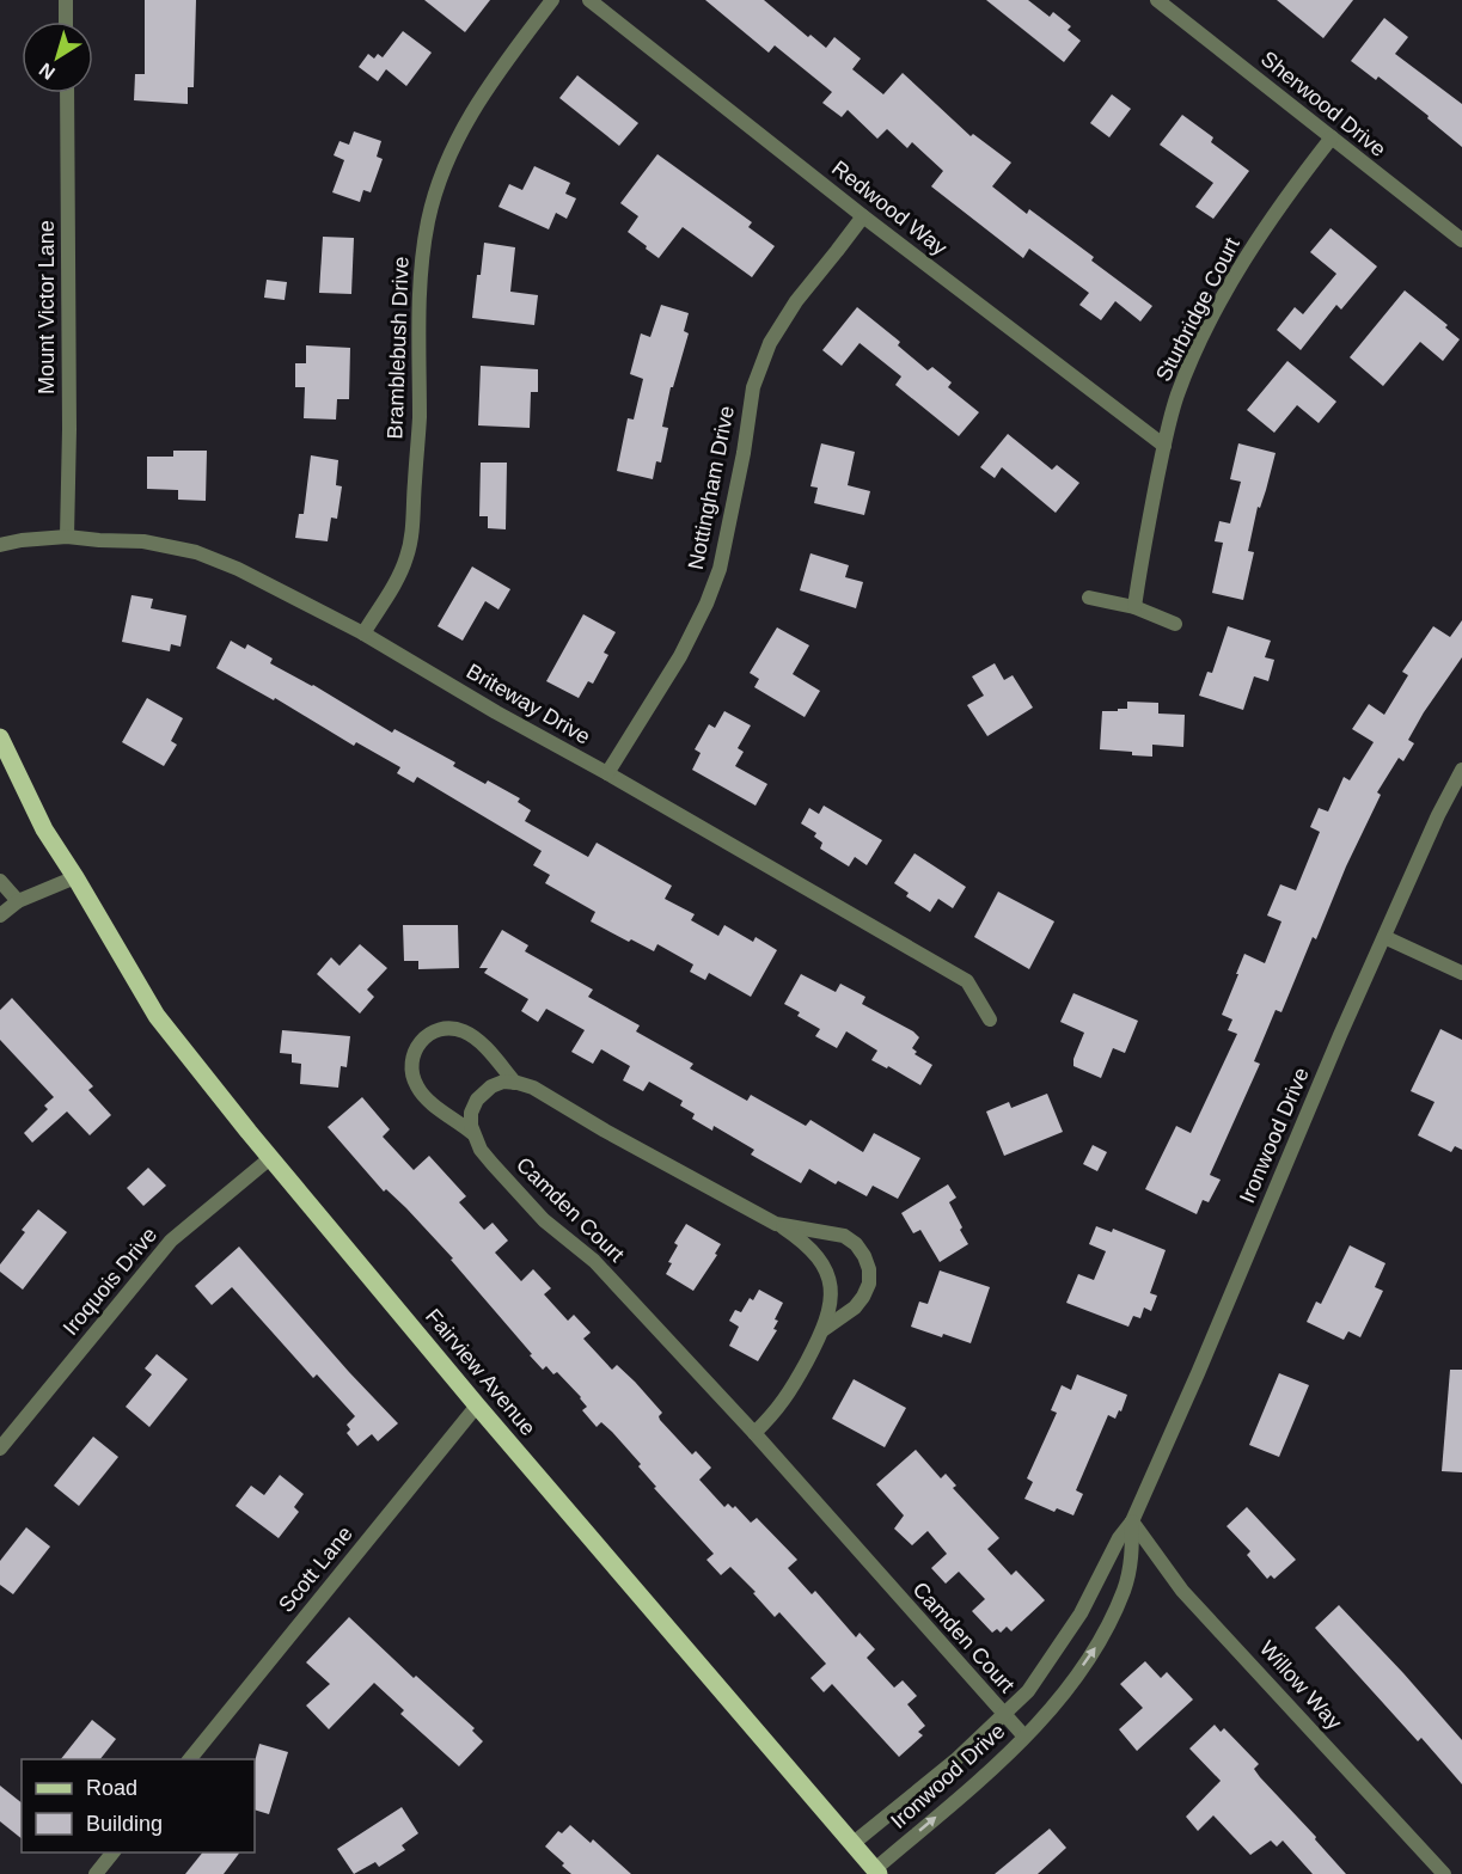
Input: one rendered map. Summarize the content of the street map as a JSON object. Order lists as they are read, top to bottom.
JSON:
{
  "streets": {
    "main road": ["Fairview Avenue"],
    "street": [
      "Sherwood Drive",
      "Redwood Way",
      "Mount Victor Lane",
      "Sturbridge Court",
      "Bramblebush Drive",
      "Nottingham Drive",
      "Briteway Drive",
      "Ironwood Drive",
      "Camden Court",
      "Iroquois Drive",
      "Scott Lane",
      "Willow Way"
    ]
  },
  "crossings": [
    ["Sherwood Drive", "Sturbridge Court"],
    ["Redwood Way", "Sturbridge Court"],
    ["Redwood Way", "Nottingham Drive"],
    ["Mount Victor Lane", "Briteway Drive"],
    ["Bramblebush Drive", "Briteway Drive"],
    ["Nottingham Drive", "Briteway Drive"],
    ["Ironwood Drive", "Camden Court"],
    ["Ironwood Drive", "Fairview Avenue"],
    ["Ironwood Drive", "Willow Way"],
    ["Iroquois Drive", "Fairview Avenue"],
    ["Fairview Avenue", "Scott Lane"]
  ],
  "legend": ["Road", "Building"],
  "north": "bottom left"
}
